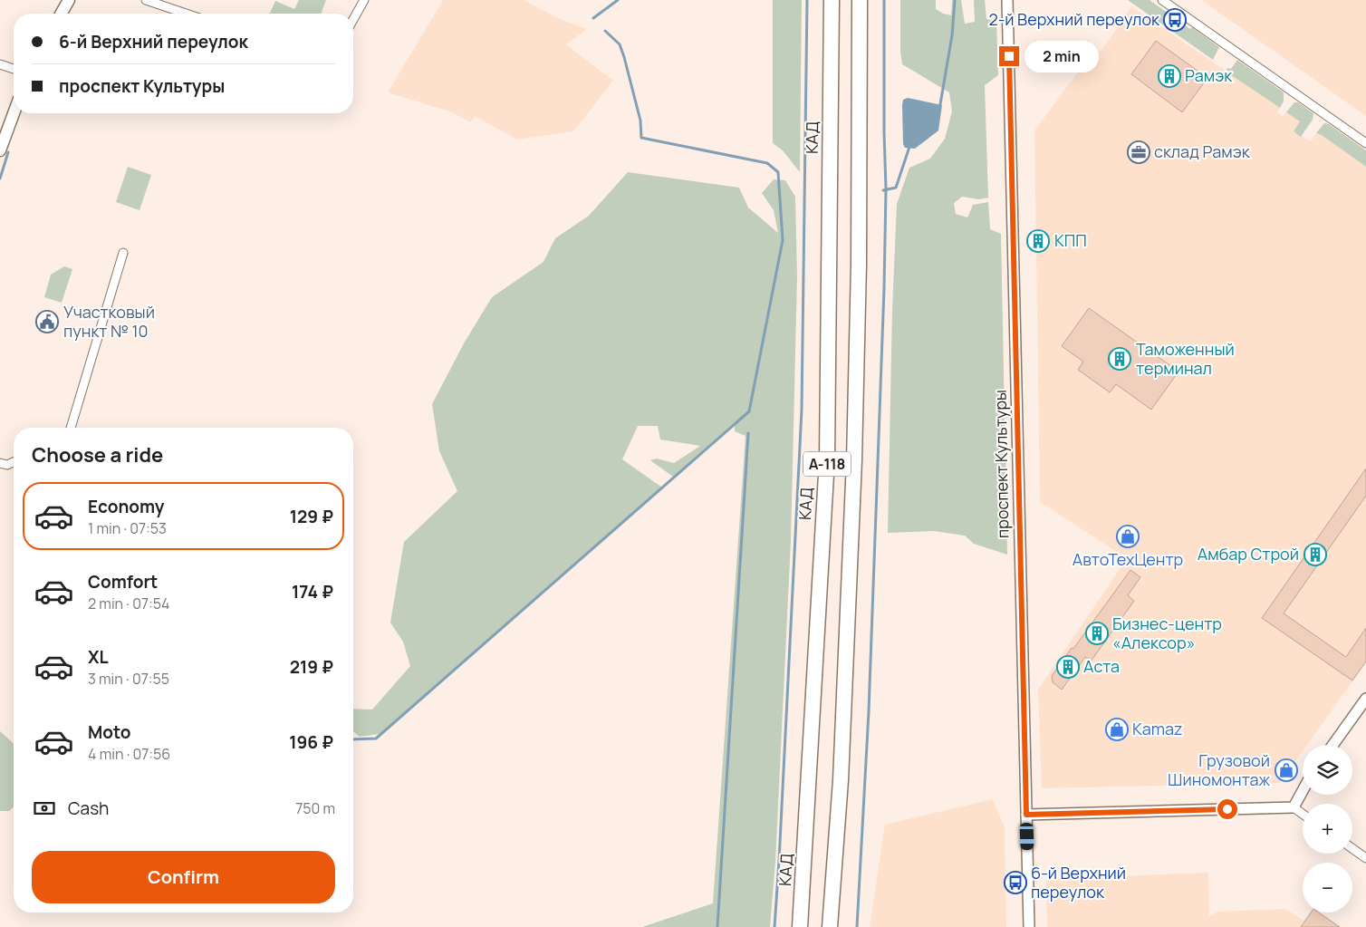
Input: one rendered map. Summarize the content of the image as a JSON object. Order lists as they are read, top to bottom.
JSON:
{
  "streets": {
    "highway": ["КАД", "А-118"],
    "street": ["проспект Культуры"]
  },
  "places": {
    "bus stop": ["2-й Верхний переулок", "6-й Верхний переулок"],
    "building": [
      "Рамэк",
      "КПП",
      "Таможенный терминал",
      "Амбар Строй",
      "Бизнес-центр «Алексор»",
      "Аста"
    ],
    "office": ["склад Рамэк"],
    "public building": ["Участковый пункт № 10"],
    "shop": ["АвтоТехЦентр", "Kamaz", "Грузовой Шиномонтаж"]
  },
  "page": {
    "banner": ["6-й Верхний переулок", "проспект Культуры"],
    "bubble": "2 min",
    "heading": "Choose a ride",
    "list": [
      {
        "name": "Economy",
        "note": "1 min · 07:53",
        "value": "129 ₽"
      },
      {
        "name": "Comfort",
        "note": "2 min · 07:54",
        "value": "174 ₽"
      },
      {
        "name": "XL",
        "note": "3 min · 07:55",
        "value": "219 ₽"
      },
      {
        "name": "Moto",
        "note": "4 min · 07:56",
        "value": "196 ₽"
      }
    ],
    "map_buttons": ["+", "−"],
    "pay": ["Cash", "750 m"],
    "buttons": "Confirm"
  }
}
